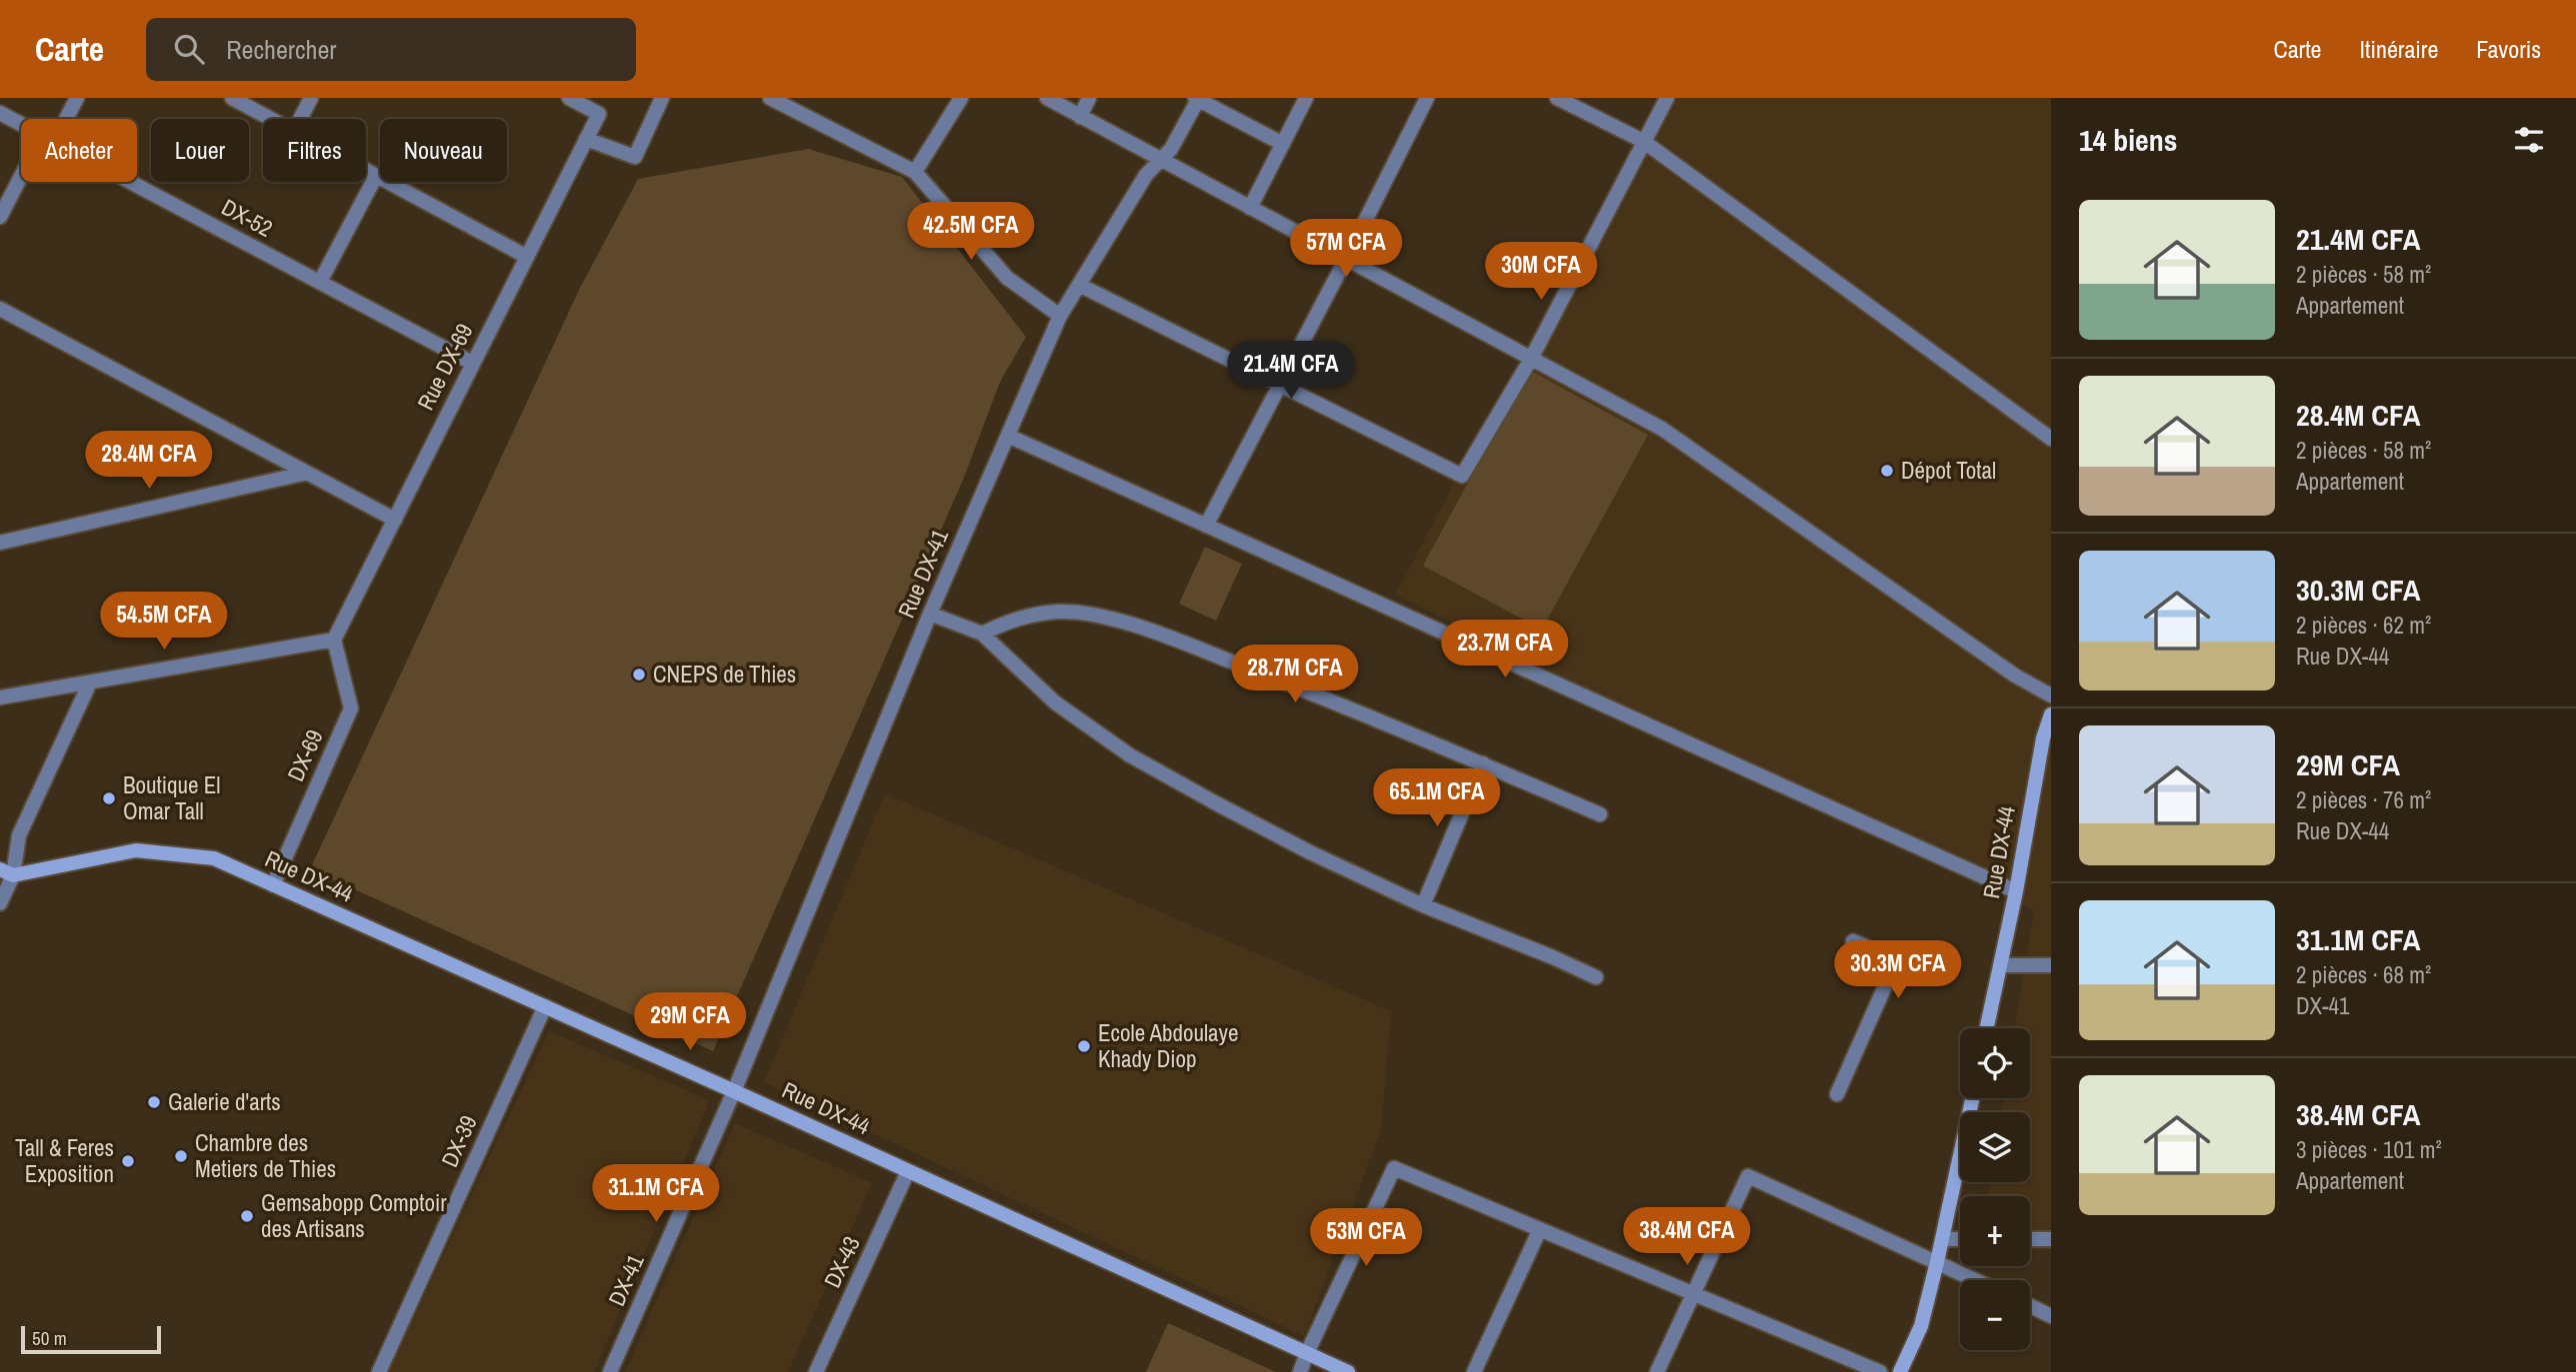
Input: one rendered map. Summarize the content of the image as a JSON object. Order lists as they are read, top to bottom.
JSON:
{
  "streets": {
    "street": [
      "DX-52",
      "Rue DX-69",
      "Rue DX-41",
      "DX-69",
      "Rue DX-44",
      "DX-39",
      "DX-43",
      "DX-41"
    ]
  },
  "crossings": [
    ["DX-52", "Rue DX-69"],
    ["Rue DX-69", "DX-69"],
    ["Rue DX-41", "Rue DX-44"],
    ["Rue DX-41", "DX-41"],
    ["DX-69", "Rue DX-44"],
    ["Rue DX-44", "DX-39"],
    ["Rue DX-44", "DX-43"],
    ["Rue DX-44", "DX-41"]
  ],
  "places": [
    "Dépot Total",
    "CNEPS de Thies",
    "Boutique El Omar Tall",
    "Ecole Abdoulaye Khady Diop",
    "Galerie d'arts",
    "Chambre des Metiers de Thies",
    "Tall & Feres Exposition",
    "Gemsabopp Comptoir des Artisans"
  ],
  "scale_bar": "50 m",
  "page": {
    "header": "Carte",
    "search": "Rechercher",
    "nav": ["Carte", "Itinéraire", "Favoris"],
    "heading": "14 biens",
    "chip": [
      "Acheter",
      "Louer",
      "Filtres",
      "Nouveau"
    ],
    "list": [
      {
        "name": "21.4M CFA",
        "note": "2 pièces · 58 m² · Appartement"
      },
      {
        "name": "28.4M CFA",
        "note": "2 pièces · 58 m² · Appartement"
      },
      {
        "name": "30.3M CFA",
        "note": "2 pièces · 62 m² · Rue DX-44"
      },
      {
        "name": "29M CFA",
        "note": "2 pièces · 76 m² · Rue DX-44"
      },
      {
        "name": "31.1M CFA",
        "note": "2 pièces · 68 m² · DX-41"
      },
      {
        "name": "38.4M CFA",
        "note": "3 pièces · 101 m² · Appartement"
      }
    ],
    "price": [
      "42.5M CFA",
      "57M CFA",
      "30M CFA",
      "21.4M CFA",
      "28.4M CFA",
      "54.5M CFA",
      "23.7M CFA",
      "28.7M CFA",
      "65.1M CFA",
      "30.3M CFA",
      "29M CFA",
      "31.1M CFA",
      "38.4M CFA",
      "53M CFA"
    ],
    "map_buttons": ["+", "−"],
    "scale": "50 m"
  }
}
